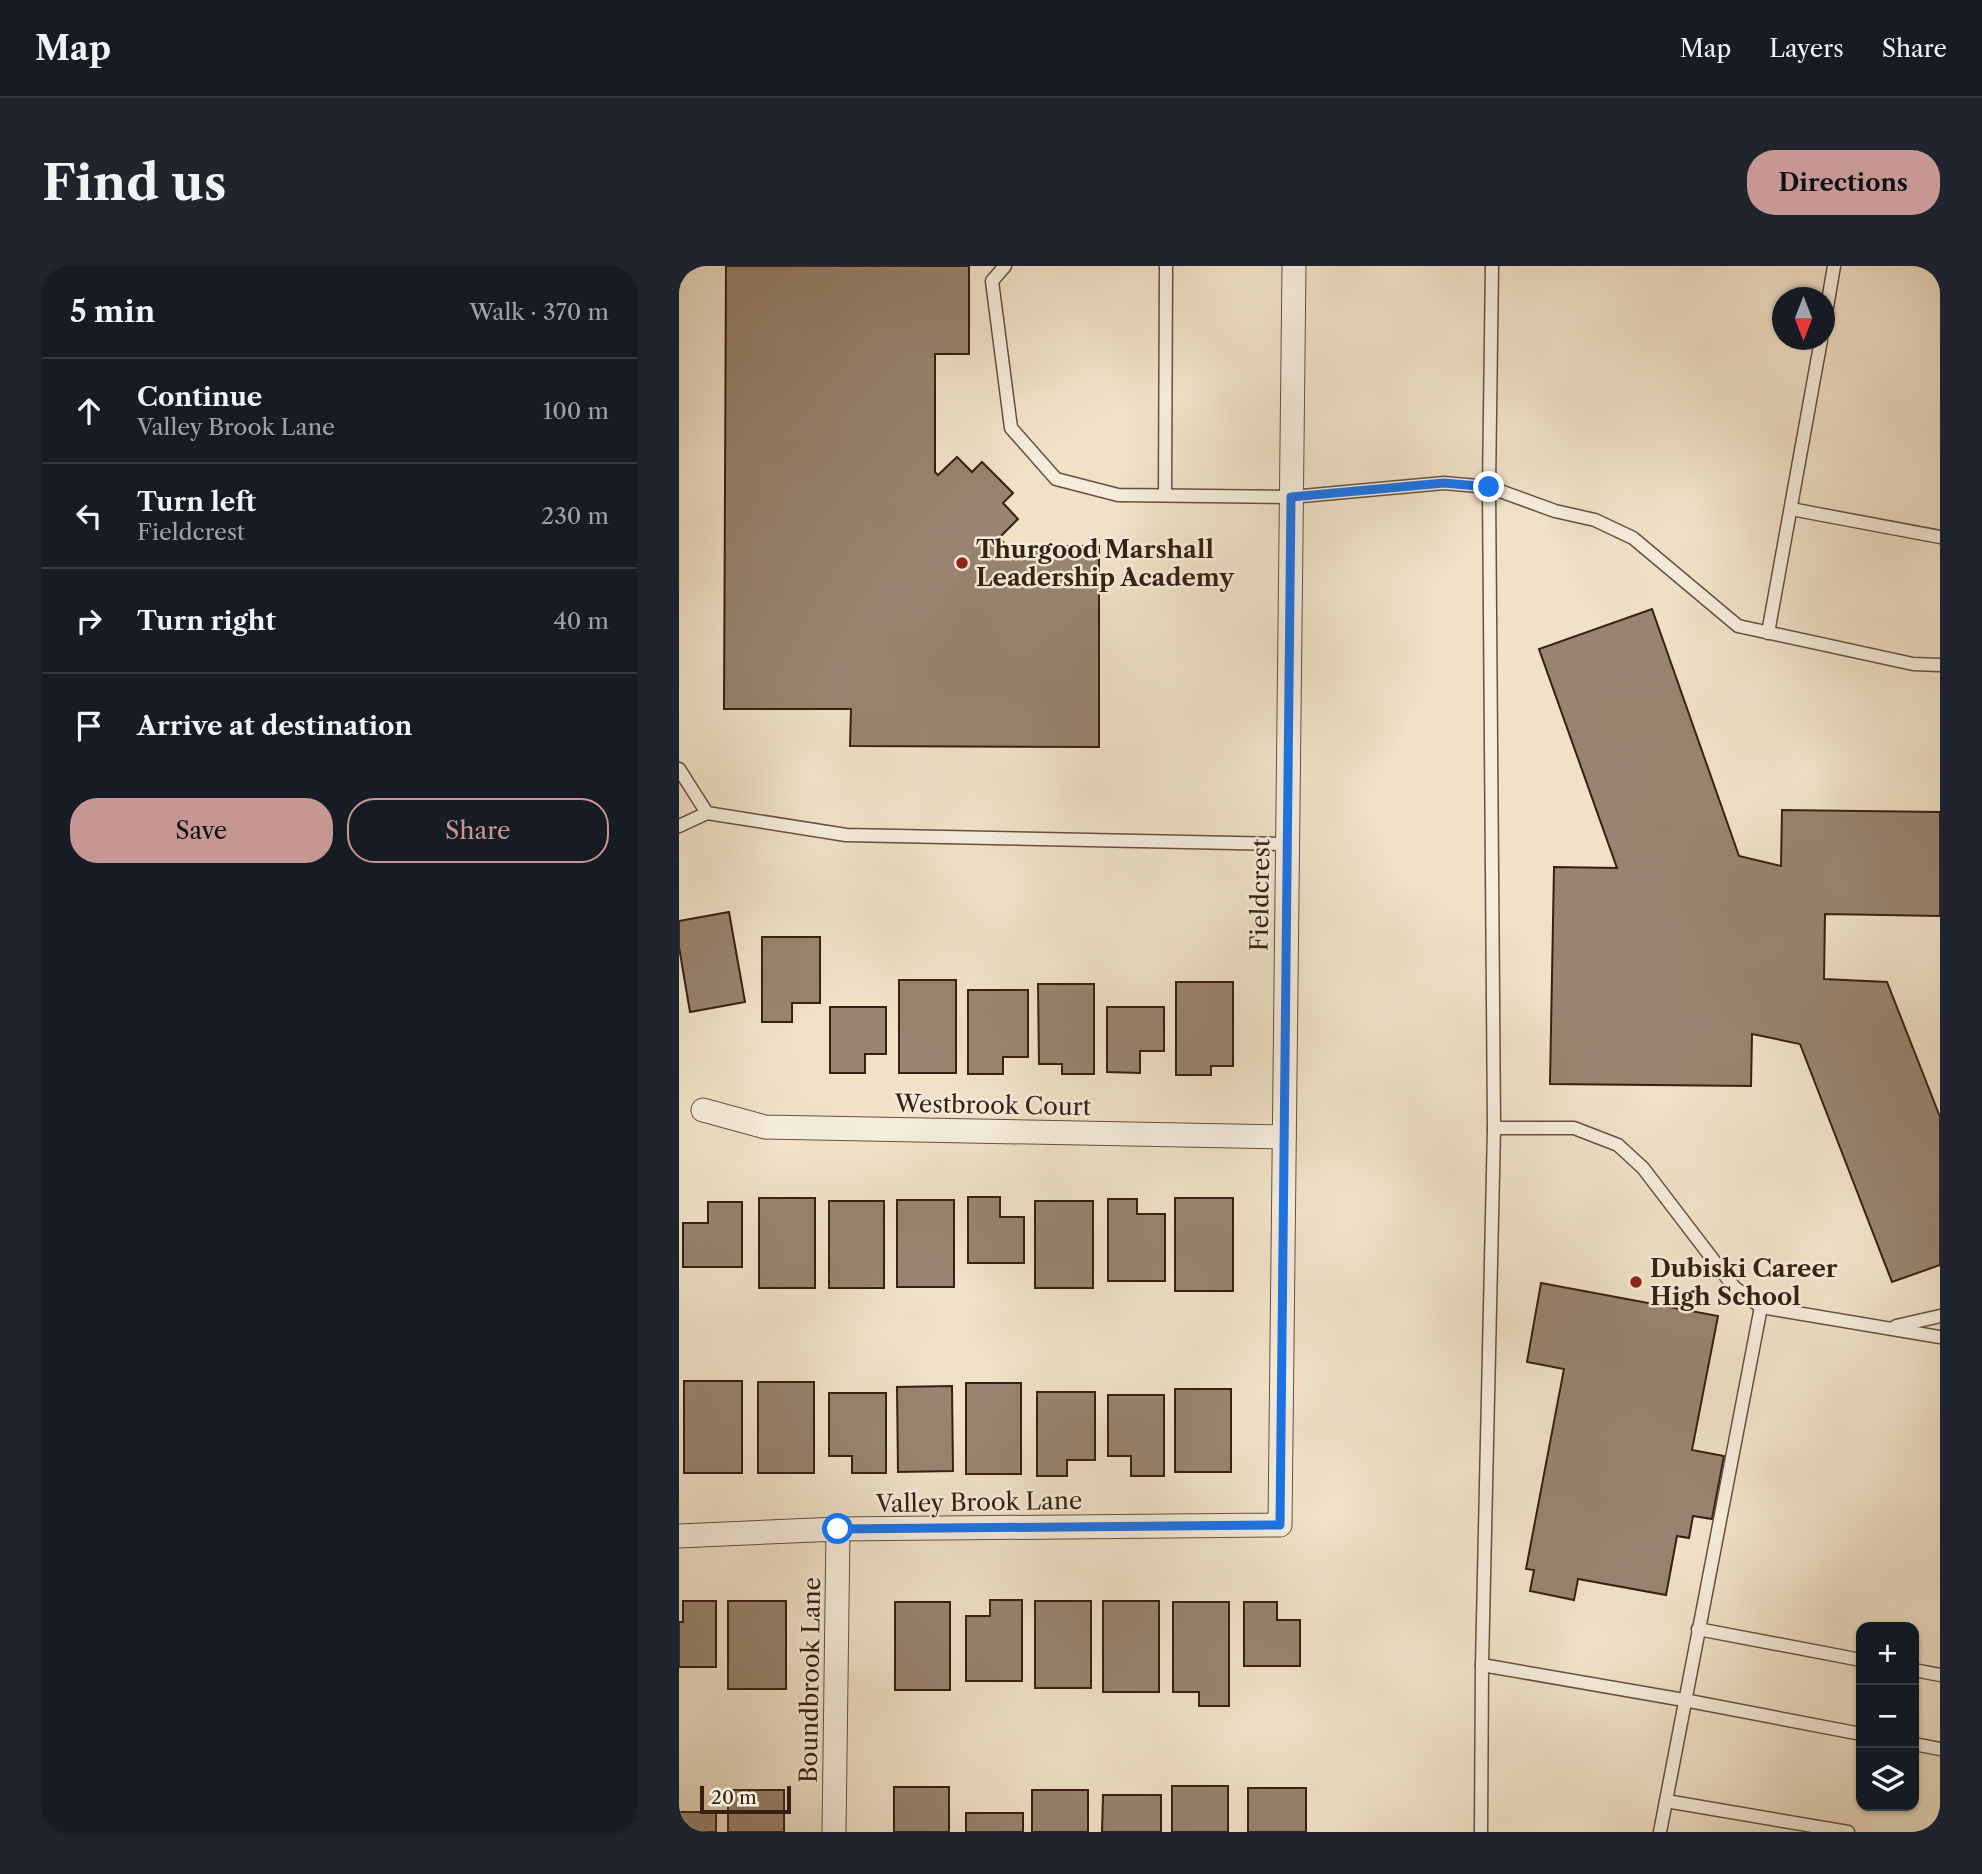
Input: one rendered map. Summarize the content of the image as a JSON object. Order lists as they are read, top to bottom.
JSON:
{
  "streets": {
    "street": [
      "Fieldcrest",
      "Westbrook Court",
      "Valley Brook Lane",
      "Boundbrook Lane"
    ]
  },
  "crossings": [
    ["Fieldcrest", "Westbrook Court"],
    ["Fieldcrest", "Valley Brook Lane"],
    ["Valley Brook Lane", "Boundbrook Lane"]
  ],
  "places": ["Thurgood Marshall Leadership Academy", "Dubiski Career High School"],
  "scale_bar": "20 m",
  "north": "bottom",
  "page": {
    "header": "Map",
    "nav": ["Map", "Layers", "Share"],
    "buttons": [
      "Directions",
      ["Save", "Share"]
    ],
    "title": "Find us",
    "heading": ["5 min", "Walk · 370 m"],
    "list": [
      ["Continue", "Valley Brook Lane", "100 m"],
      ["Turn left", "Fieldcrest", "230 m"],
      ["Turn right", "40 m"],
      "Arrive at destination"
    ],
    "map_buttons": ["+", "−"],
    "scale": "20 m"
  }
}
